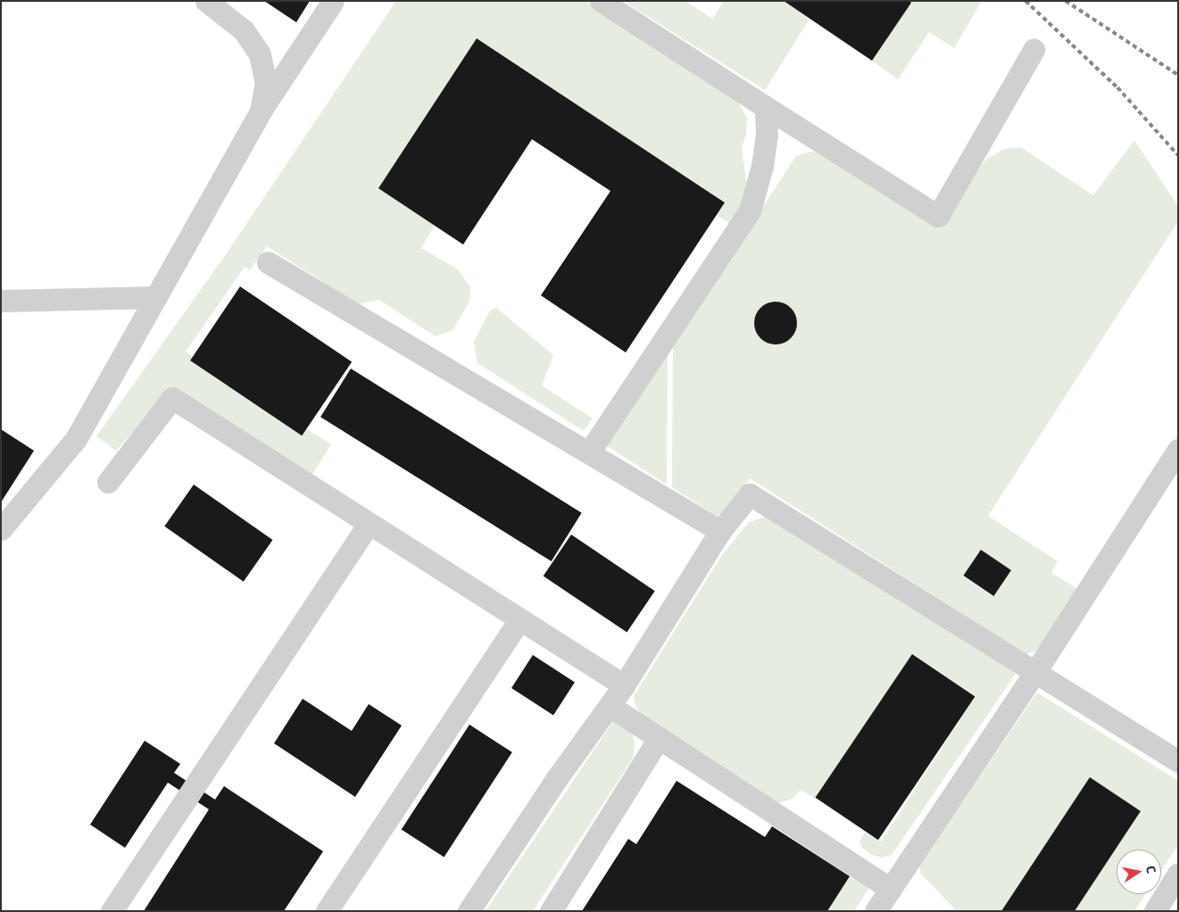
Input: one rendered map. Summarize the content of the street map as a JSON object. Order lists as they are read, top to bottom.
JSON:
{
  "north": "right"
}
